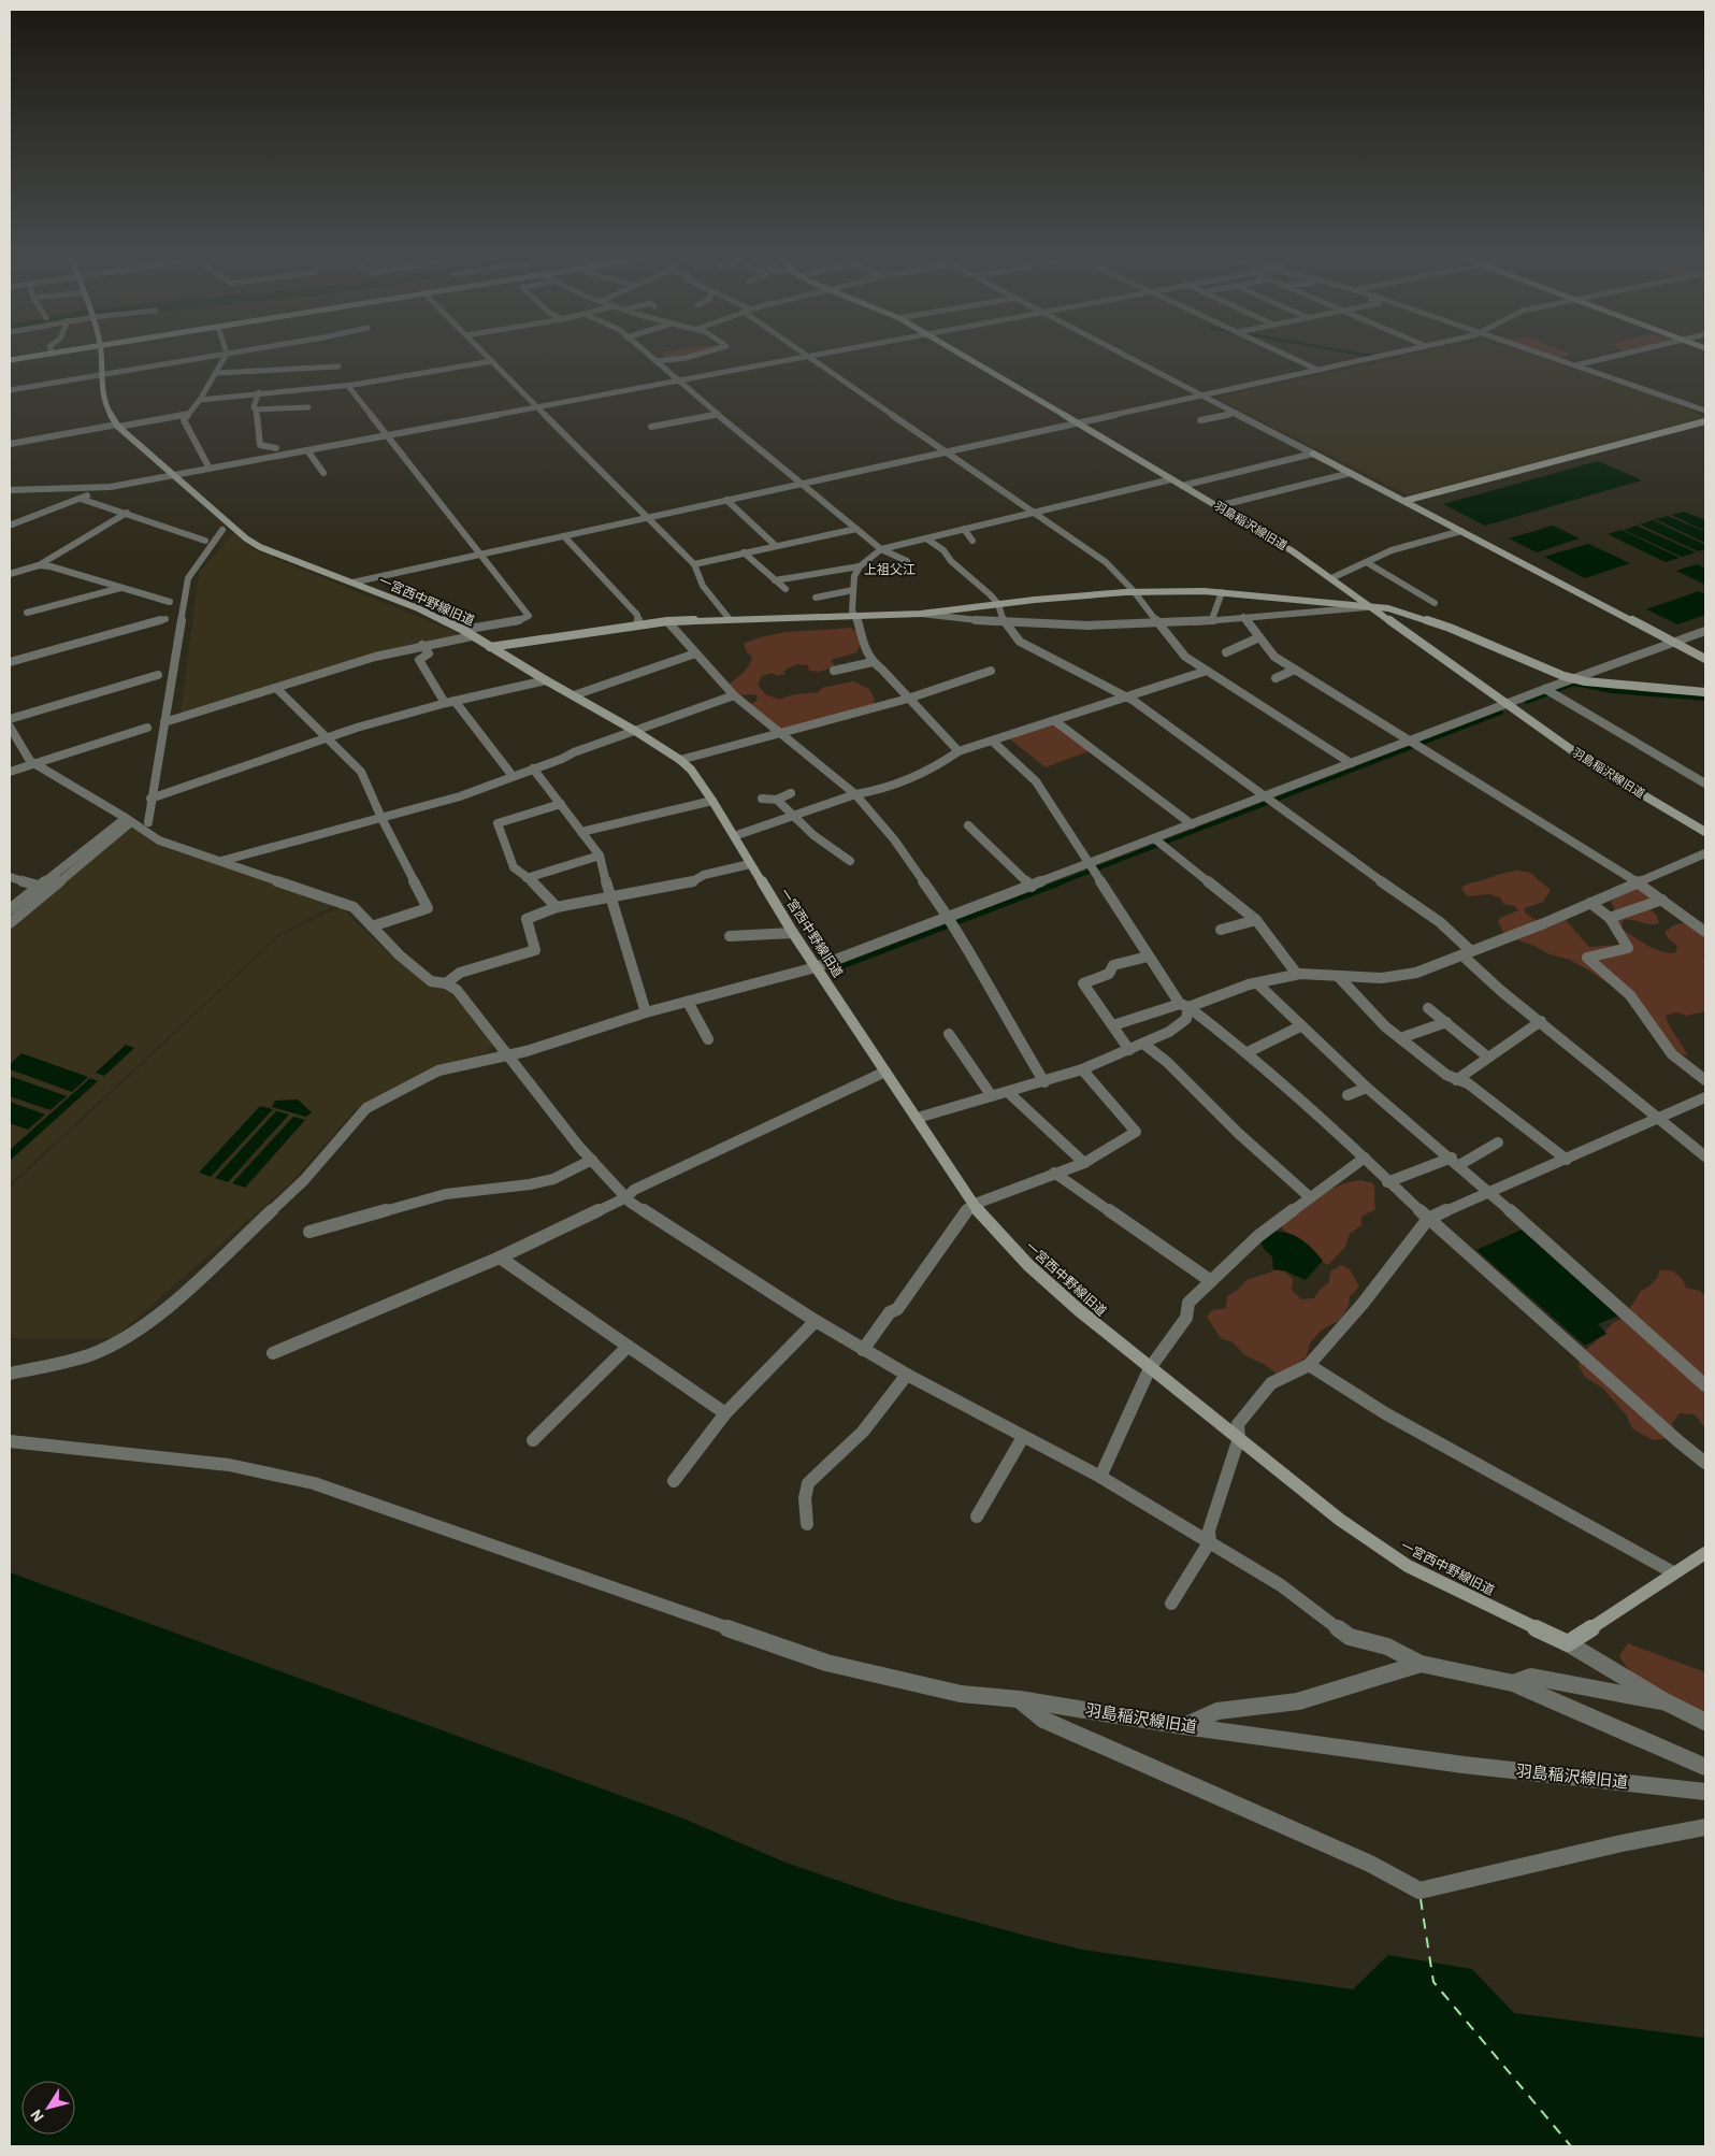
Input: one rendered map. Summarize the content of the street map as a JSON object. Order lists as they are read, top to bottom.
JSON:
{
  "streets": {
    "street": ["羽島稲沢線旧道", "一宮西中野線旧道"]
  },
  "districts": ["上祖父江"],
  "north": "bottom left"
}
